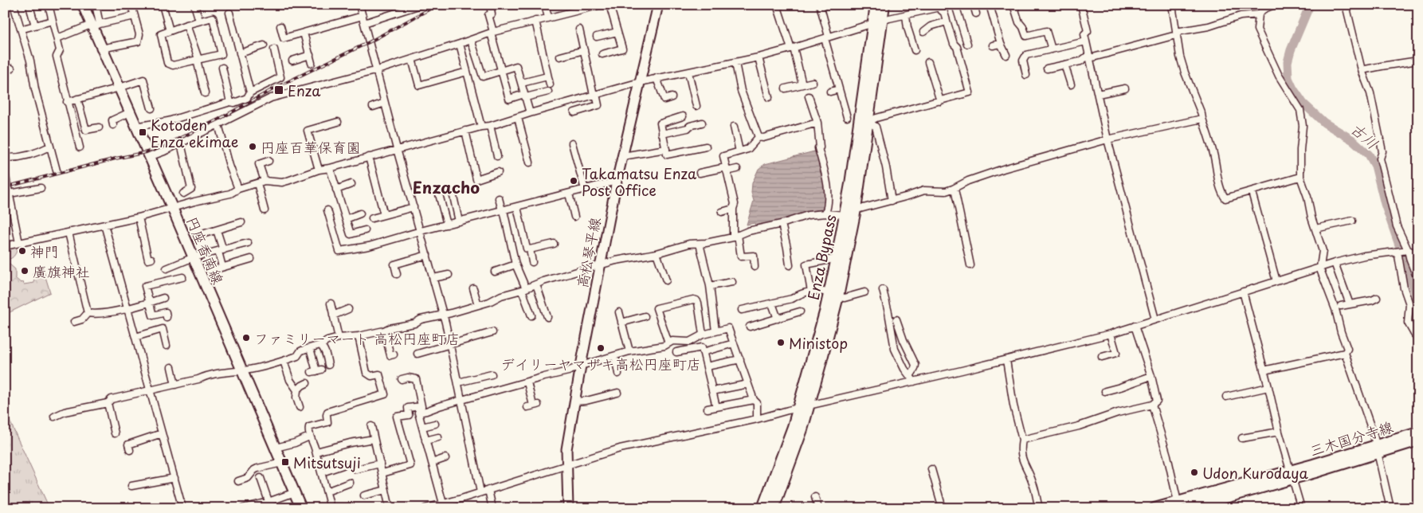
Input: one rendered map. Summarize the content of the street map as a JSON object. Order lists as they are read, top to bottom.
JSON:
{
  "streets": {
    "highway": ["Enza Bypass"],
    "main road": ["円座香南線", "高松琴平線", "三木国分寺線"]
  },
  "districts": ["Enzacho"],
  "water": ["古川"],
  "places": {
    "transit": ["Enza", "Kotoden Enza ekimae", "Mitsutsuji"],
    "other": [
      "円座百華保育園",
      "Takamatsu Enza Post Office",
      "神門",
      "廣旗神社",
      "ファミリーマート 高松円座町店",
      "Ministop",
      "デイリーヤマザキ高松円座町店",
      "Udon Kurodaya"
    ]
  }
}
